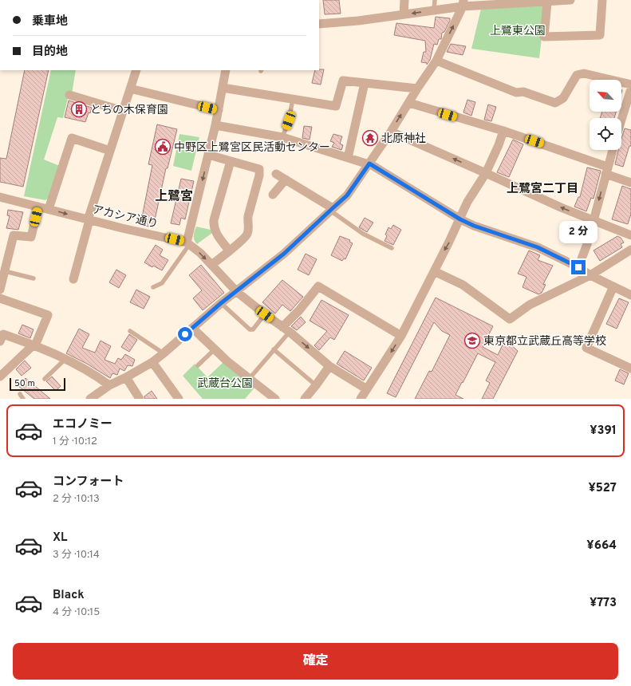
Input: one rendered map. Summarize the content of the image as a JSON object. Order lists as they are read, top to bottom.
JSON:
{
  "streets": {
    "street": ["アカシア通り"]
  },
  "districts": ["上鷺宮二丁目", "上鷺宮"],
  "parks": ["上鷺東公園", "武蔵台公園"],
  "places": {
    "building": ["とちの木保育園"],
    "temple": ["北原神社"],
    "public building": ["中野区上鷺宮区民活動センター"],
    "school or university": ["東京都立武蔵丘高等学校"]
  },
  "scale_bar": "50 m",
  "north": "top left",
  "page": {
    "banner": ["乗車地", "目的地"],
    "bubble": "2 分",
    "scale": "50 m",
    "list": [
      {
        "name": "エコノミー",
        "note": "1 分 · 10:12",
        "value": "¥391"
      },
      {
        "name": "コンフォート",
        "note": "2 分 · 10:13",
        "value": "¥527"
      },
      {
        "name": "XL",
        "note": "3 分 · 10:14",
        "value": "¥664"
      },
      {
        "name": "Black",
        "note": "4 分 · 10:15",
        "value": "¥773"
      }
    ],
    "buttons": "確定"
  }
}
